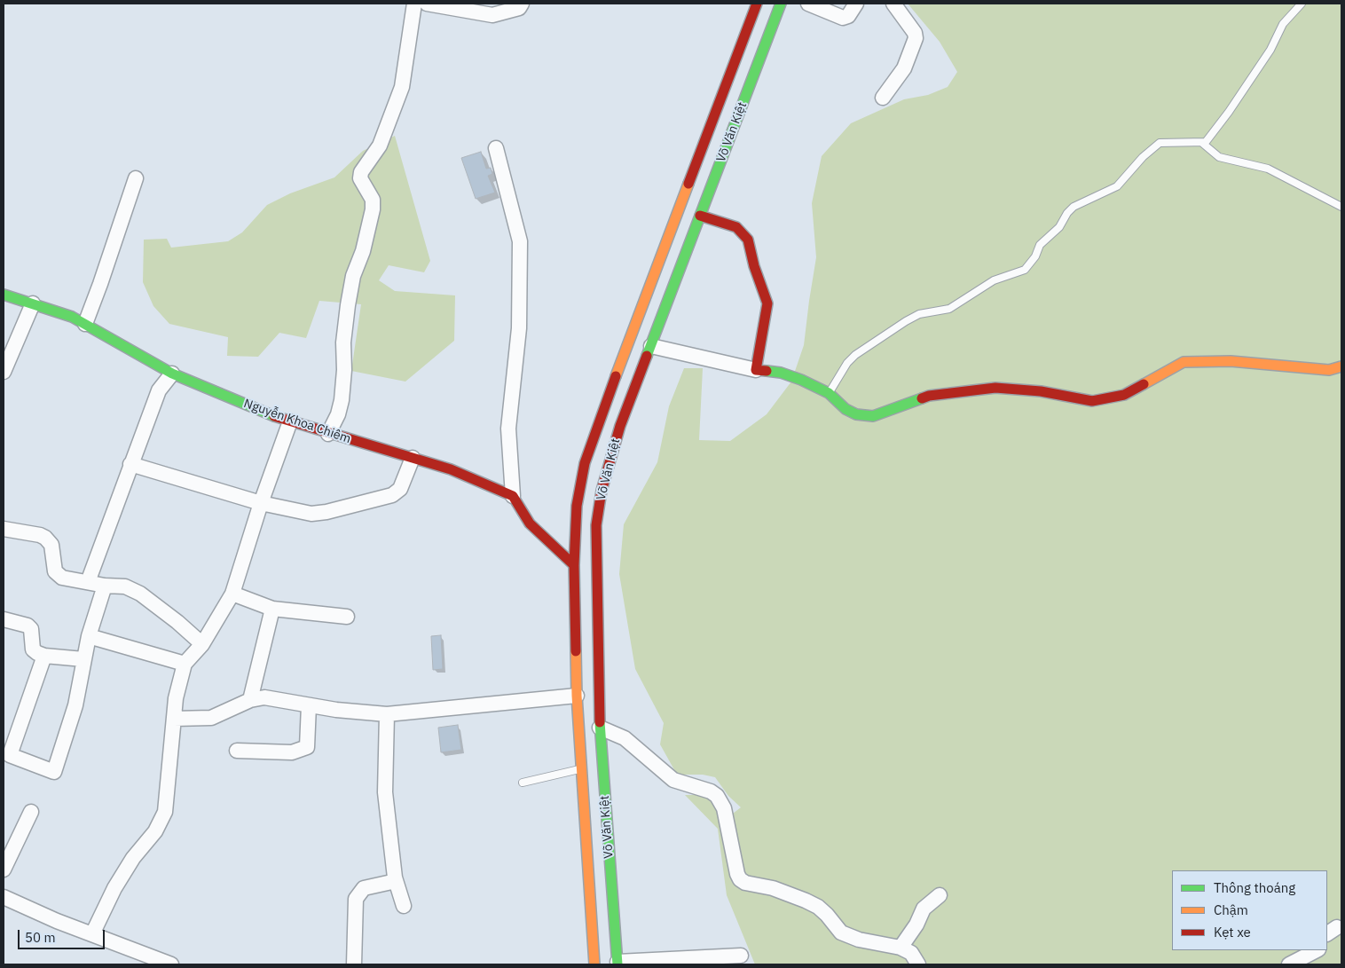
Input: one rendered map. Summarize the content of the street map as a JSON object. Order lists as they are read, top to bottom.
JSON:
{
  "streets": {
    "main road": ["Võ Văn Kiệt", "Nguyễn Khoa Chiêm"]
  },
  "legend": ["Thông thoáng", "Chậm", "Kẹt xe"],
  "scale_bar": "50 m"
}
